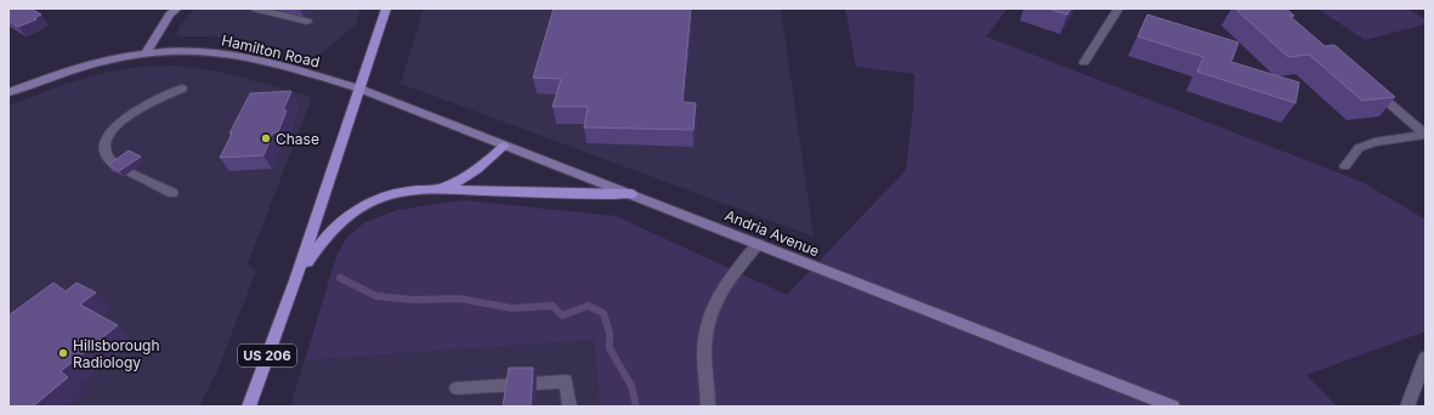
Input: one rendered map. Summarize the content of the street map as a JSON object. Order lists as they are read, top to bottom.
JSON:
{
  "streets": {
    "main road": ["US 206"],
    "street": ["Hamilton Road", "Andria Avenue"]
  },
  "crossings": [
    ["Hamilton Road", "Andria Avenue"],
    ["Hamilton Road", "US 206"],
    ["Andria Avenue", "US 206"]
  ],
  "places": ["Chase", "Hillsborough Radiology"]
}
